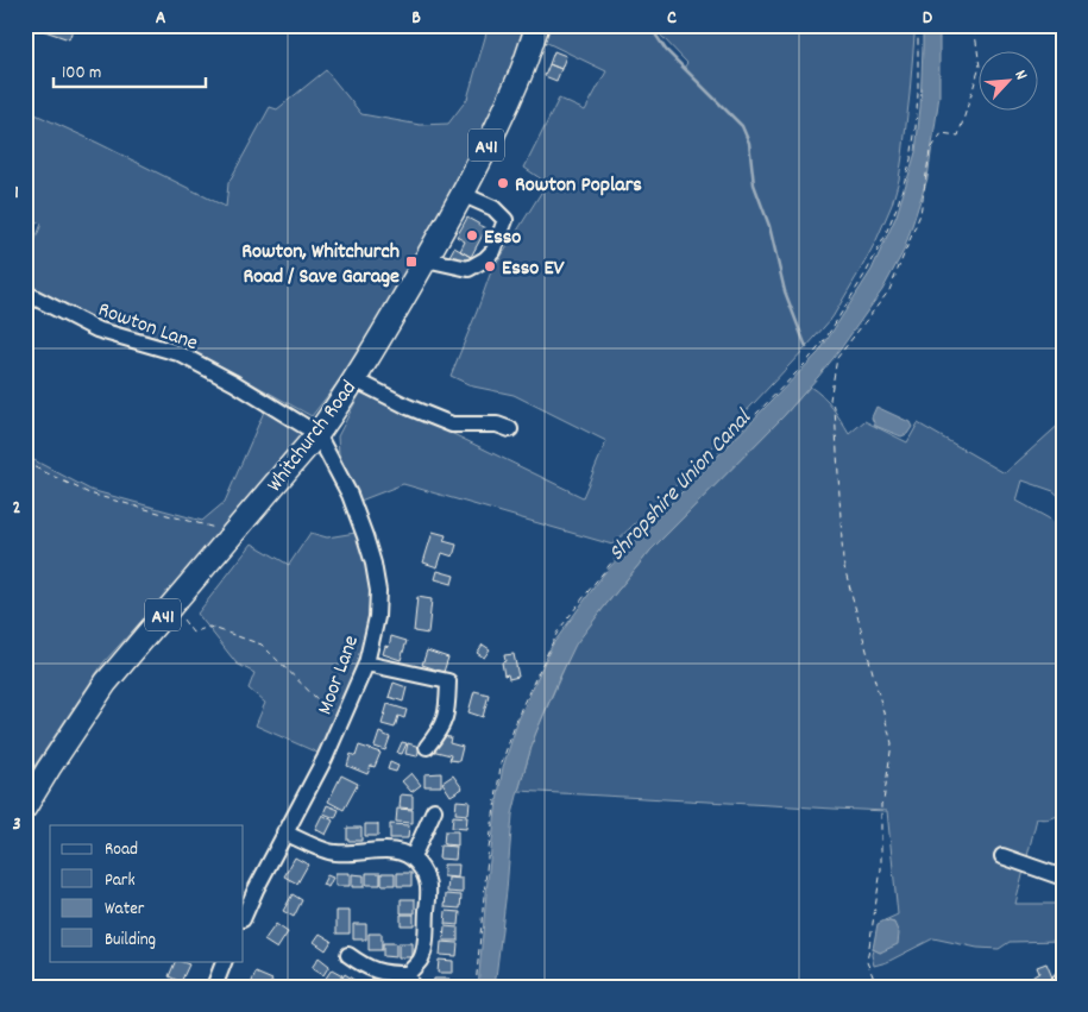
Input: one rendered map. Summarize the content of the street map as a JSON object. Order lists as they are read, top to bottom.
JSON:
{
  "streets": {
    "highway": ["A41", "Whitchurch Road"],
    "street": ["Rowton Lane", "Moor Lane"]
  },
  "crossings": [
    ["Rowton Lane", "Whitchurch Road"],
    ["Rowton Lane", "Moor Lane"],
    ["Whitchurch Road", "Moor Lane"]
  ],
  "water": ["Shropshire Union Canal"],
  "places": {
    "other": ["Rowton Poplars", "Esso", "Esso EV"],
    "transit": ["Rowton, Whitchurch Road / Save Garage"]
  },
  "legend": [
    "Road",
    "Park",
    "Water",
    "Building"
  ],
  "scale_bar": "100 m",
  "north": "top right",
  "grid": {
    "columns": [
      "A",
      "B",
      "C",
      "D"
    ],
    "rows": ["1", "2", "3"]
  }
}
